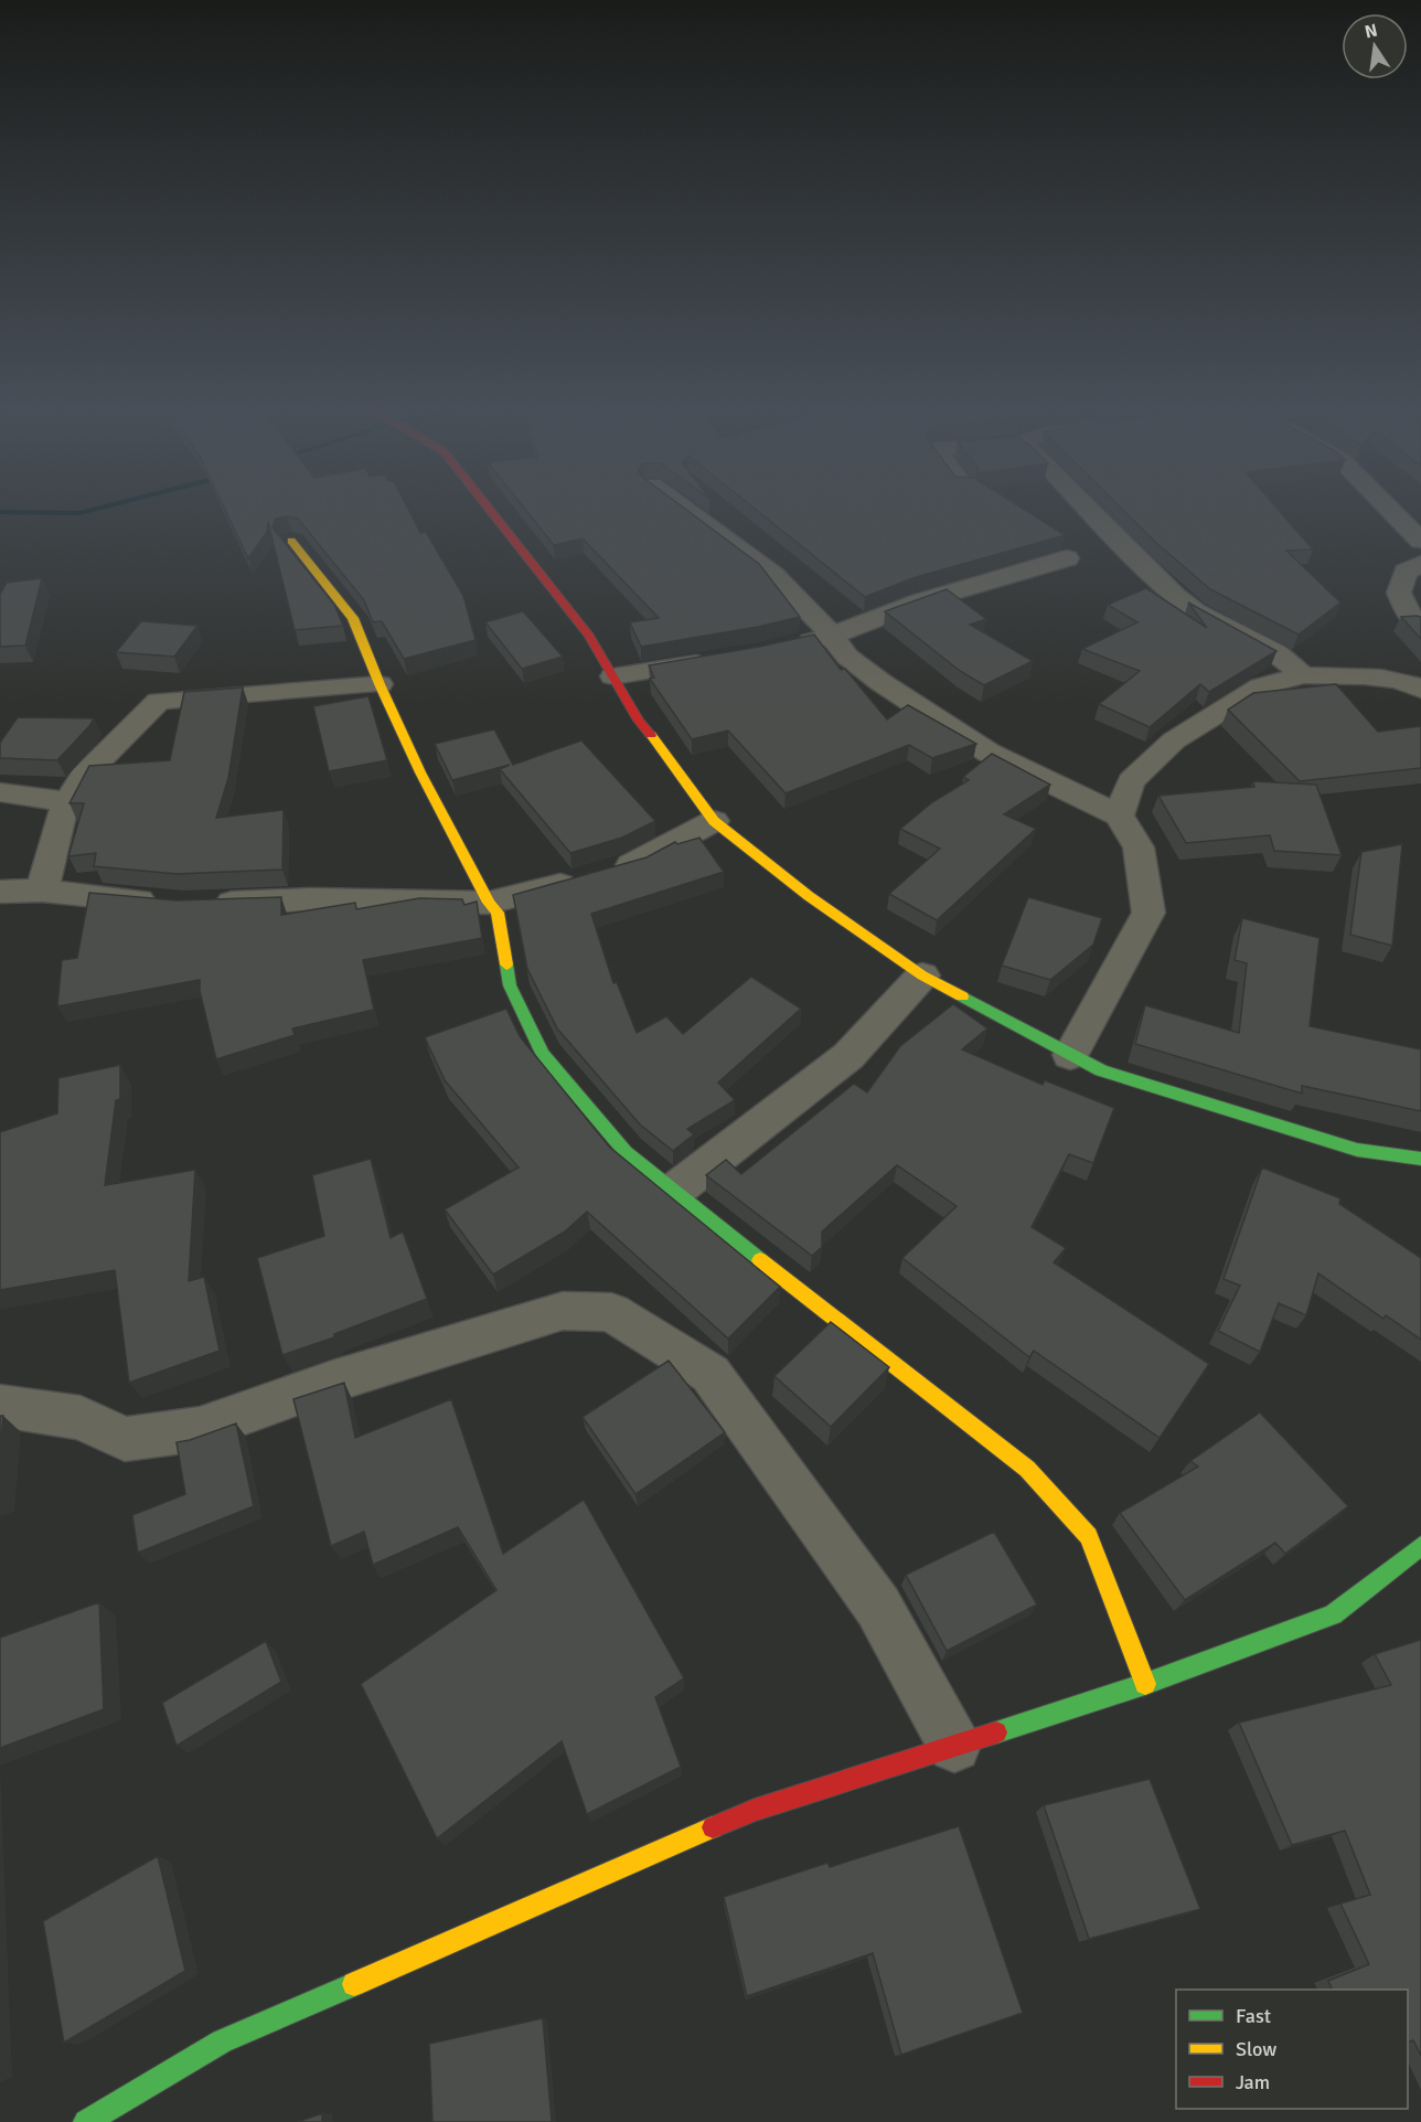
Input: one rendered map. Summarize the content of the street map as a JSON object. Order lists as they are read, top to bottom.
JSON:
{
  "legend": ["Fast", "Slow", "Jam"],
  "north": "top"
}
